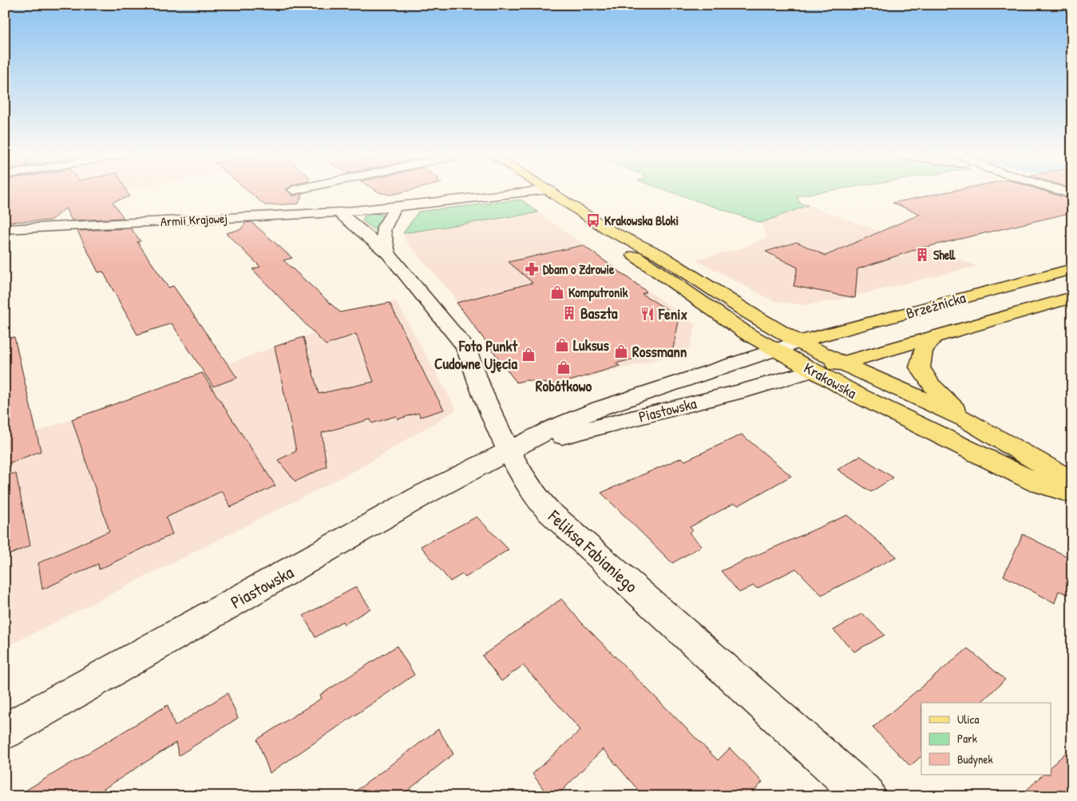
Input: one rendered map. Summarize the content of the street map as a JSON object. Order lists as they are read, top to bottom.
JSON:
{
  "streets": {
    "main road": ["Brzeźnicka", "Krakowska"],
    "street": ["Armii Krajowej", "Piastowska", "Feliksa Fabianiego"]
  },
  "crossings": [
    ["Armii Krajowej", "Feliksa Fabianiego"],
    ["Brzeźnicka", "Krakowska"],
    ["Brzeźnicka", "Piastowska"],
    ["Krakowska", "Piastowska"],
    ["Piastowska", "Feliksa Fabianiego"]
  ],
  "places": {
    "bus stop": ["Krakowska Bloki"],
    "building": ["Shell", "Baszta"],
    "pharmacy": ["Dbam o Zdrowie"],
    "shop": [
      "Komputronik",
      "Luksus",
      "Rossmann",
      "Foto Punkt Cudowne Ujęcia",
      "Robótkowo"
    ],
    "restaurant": ["Fenix"]
  },
  "legend": ["Ulica", "Park", "Budynek"]
}
